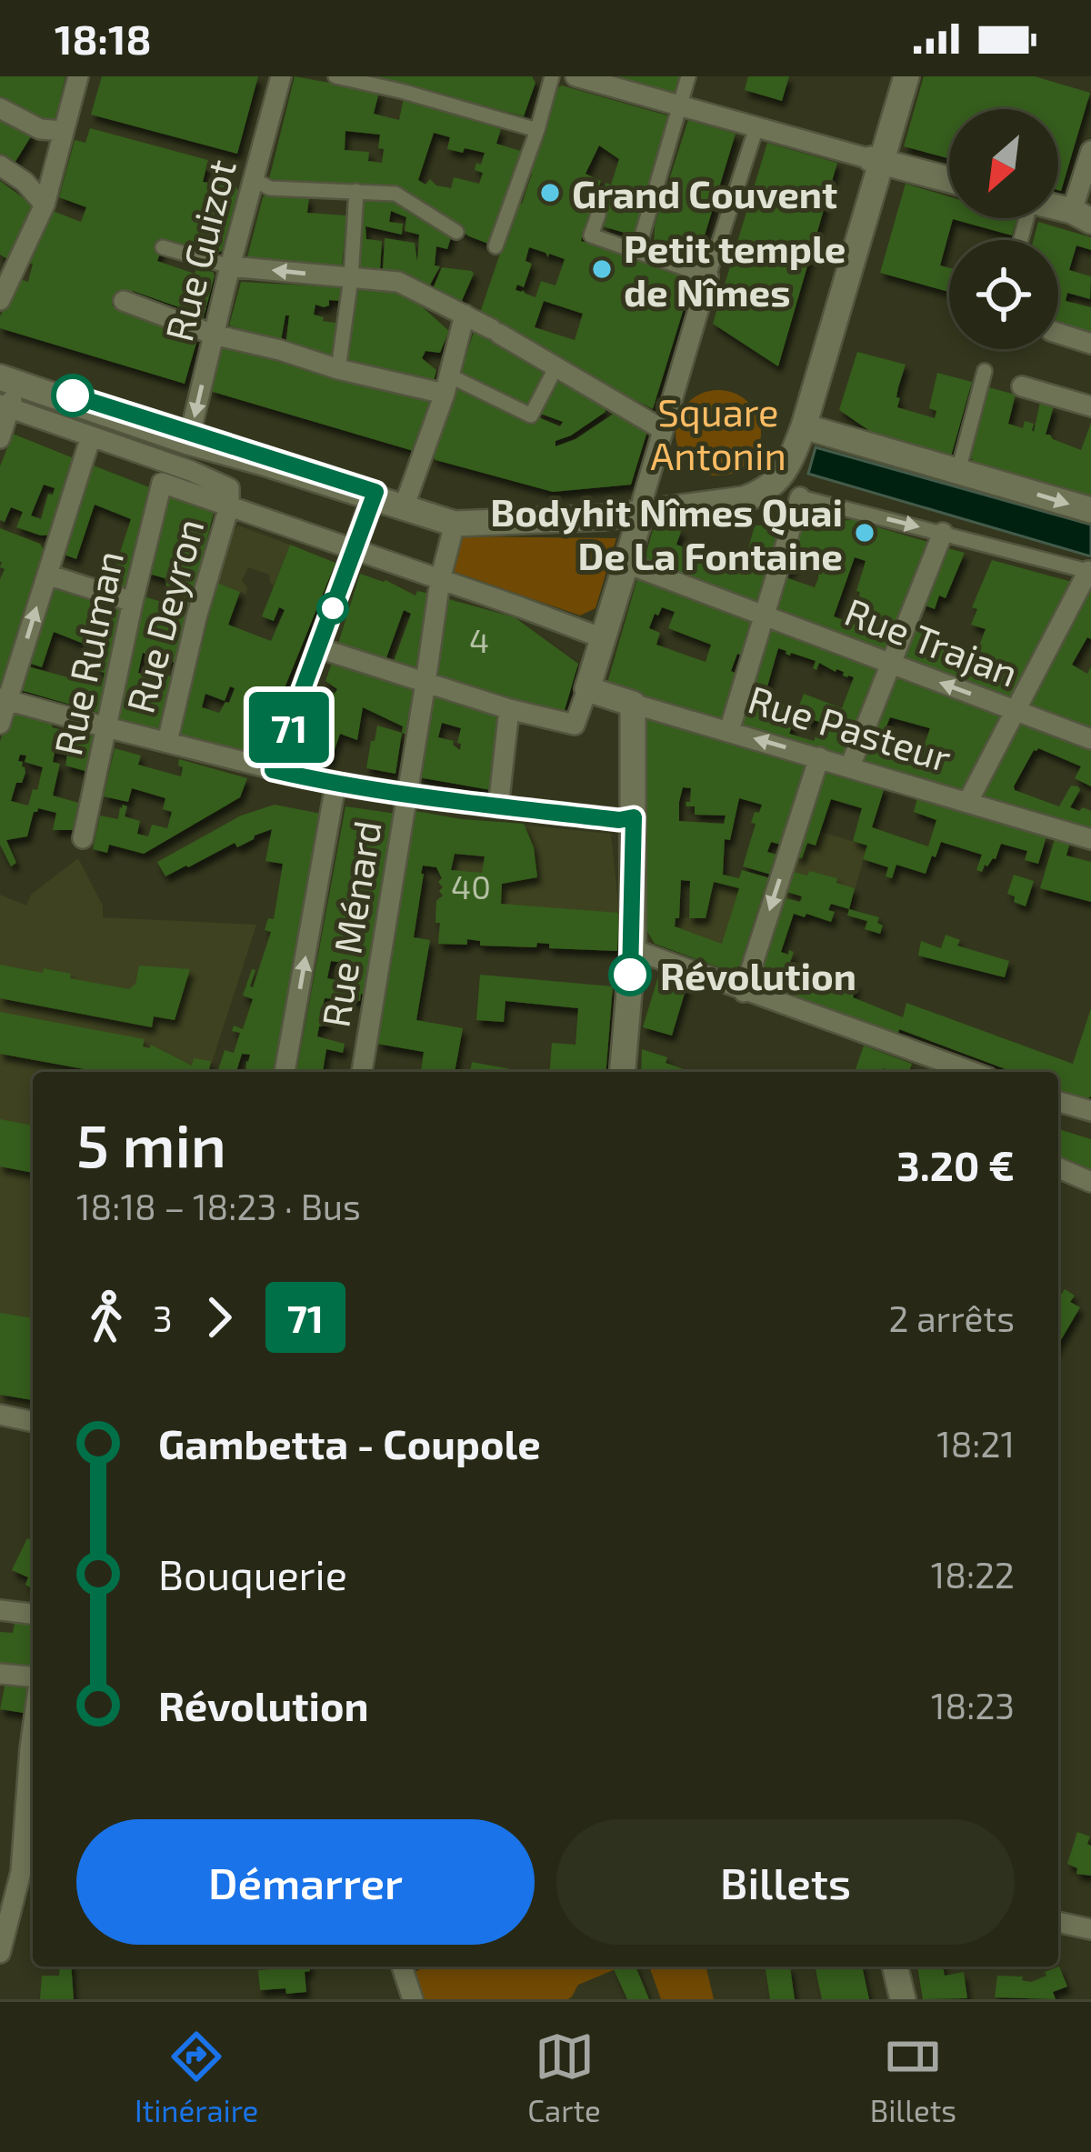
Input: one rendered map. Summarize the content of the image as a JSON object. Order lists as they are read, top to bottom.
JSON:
{
  "streets": {
    "street": [
      "Rue Guizot",
      "Rue Deyron",
      "Rue Trajan",
      "Rue Rulman",
      "Rue Pasteur",
      "Rue Ménard"
    ]
  },
  "crossings": [
    ["Rue Deyron", "Rue Rulman"]
  ],
  "parks": ["Square Antonin"],
  "places": [
    "Grand Couvent",
    "Petit temple de Nîmes",
    "Bodyhit Nîmes Quai De La Fontaine",
    "Révolution"
  ],
  "lines": ["bus line 71"],
  "house_numbers": ["4", "40"],
  "north": "bottom left",
  "page": {
    "status": "18:18",
    "on_map": "71",
    "heading": ["5 min", "18:18 – 18:23 · Bus", "3.20 €"],
    "legs": ["3", "71", "2 arrêts"],
    "list": [
      {
        "name": "Gambetta - Coupole",
        "value": "18:21"
      },
      {
        "name": "Bouquerie",
        "value": "18:22"
      },
      {
        "name": "Révolution",
        "value": "18:23"
      }
    ],
    "buttons": ["Démarrer", "Billets"],
    "tabs": ["Itinéraire", "Carte", "Billets"]
  }
}
